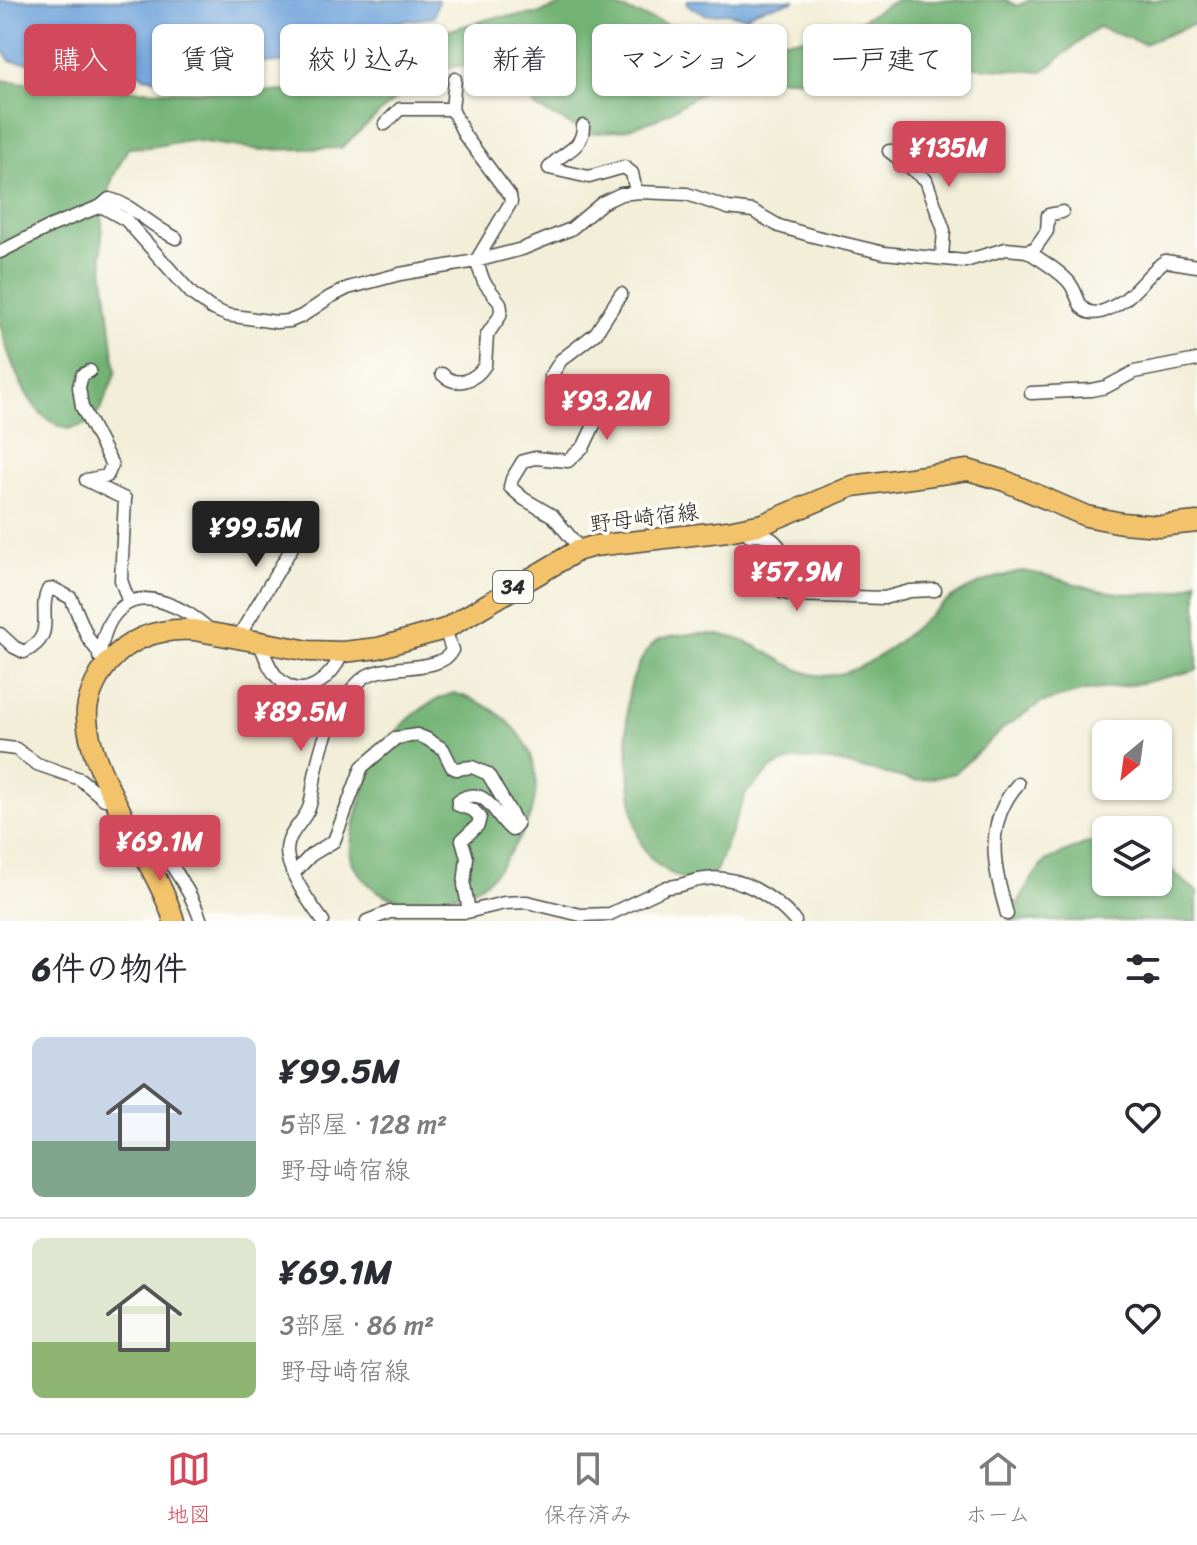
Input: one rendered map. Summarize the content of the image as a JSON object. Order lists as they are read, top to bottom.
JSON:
{
  "streets": {
    "main road": ["野母崎宿線", "34"]
  },
  "north": "bottom left",
  "page": {
    "chip": [
      "購入",
      "賃貸",
      "絞り込み",
      "新着",
      "マンション",
      "一戸建て"
    ],
    "price": [
      "¥135M",
      "¥93.2M",
      "¥99.5M",
      "¥57.9M",
      "¥89.5M",
      "¥69.1M"
    ],
    "heading": "6件の物件",
    "list": [
      {
        "name": "¥99.5M",
        "note": "5部屋 · 128 m² · 野母崎宿線"
      },
      {
        "name": "¥69.1M",
        "note": "3部屋 · 86 m² · 野母崎宿線"
      }
    ],
    "tabs": ["地図", "保存済み", "ホーム"]
  }
}
